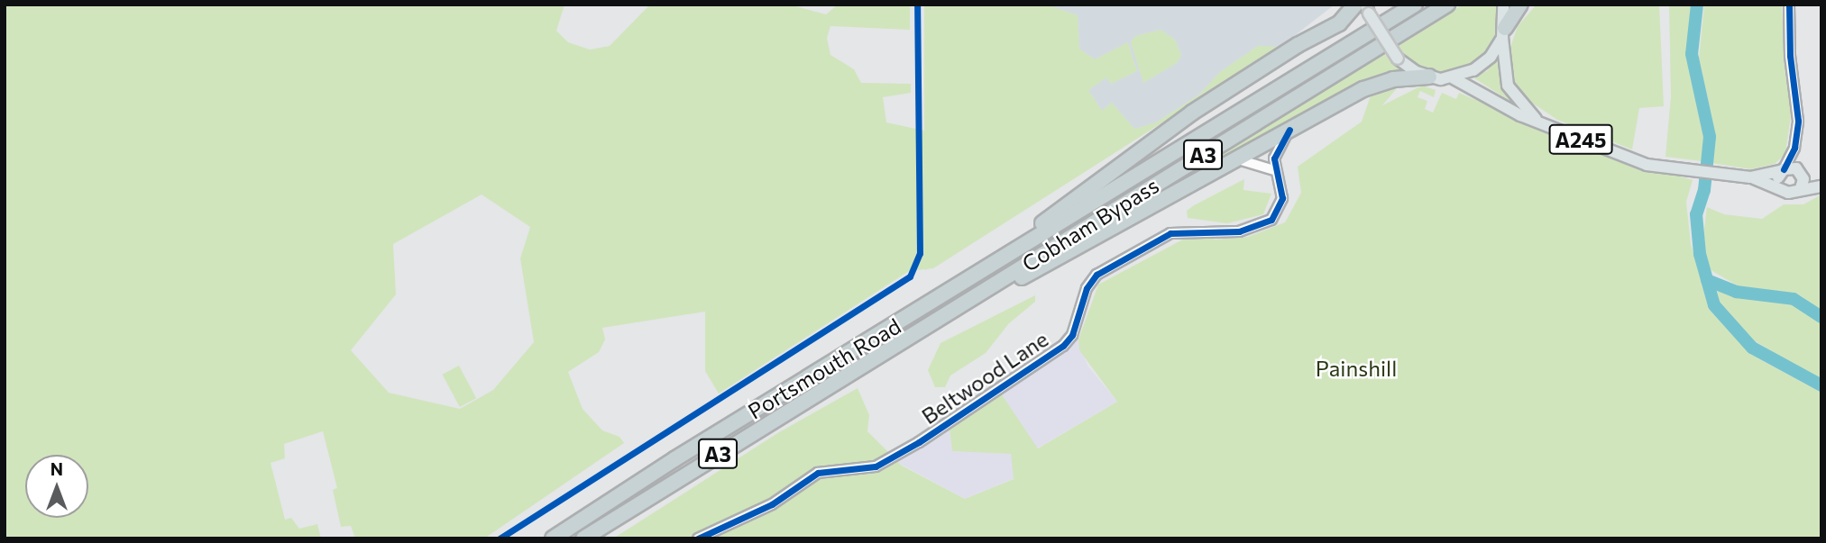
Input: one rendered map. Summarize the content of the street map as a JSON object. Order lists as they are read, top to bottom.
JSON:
{
  "streets": {
    "highway": ["A3", "Cobham Bypass", "Portsmouth Road"],
    "main road": ["A245"],
    "street": ["Beltwood Lane"]
  },
  "crossings": [
    ["Cobham Bypass", "Portsmouth Road"]
  ],
  "parks": ["Painshill"],
  "north": "top"
}
